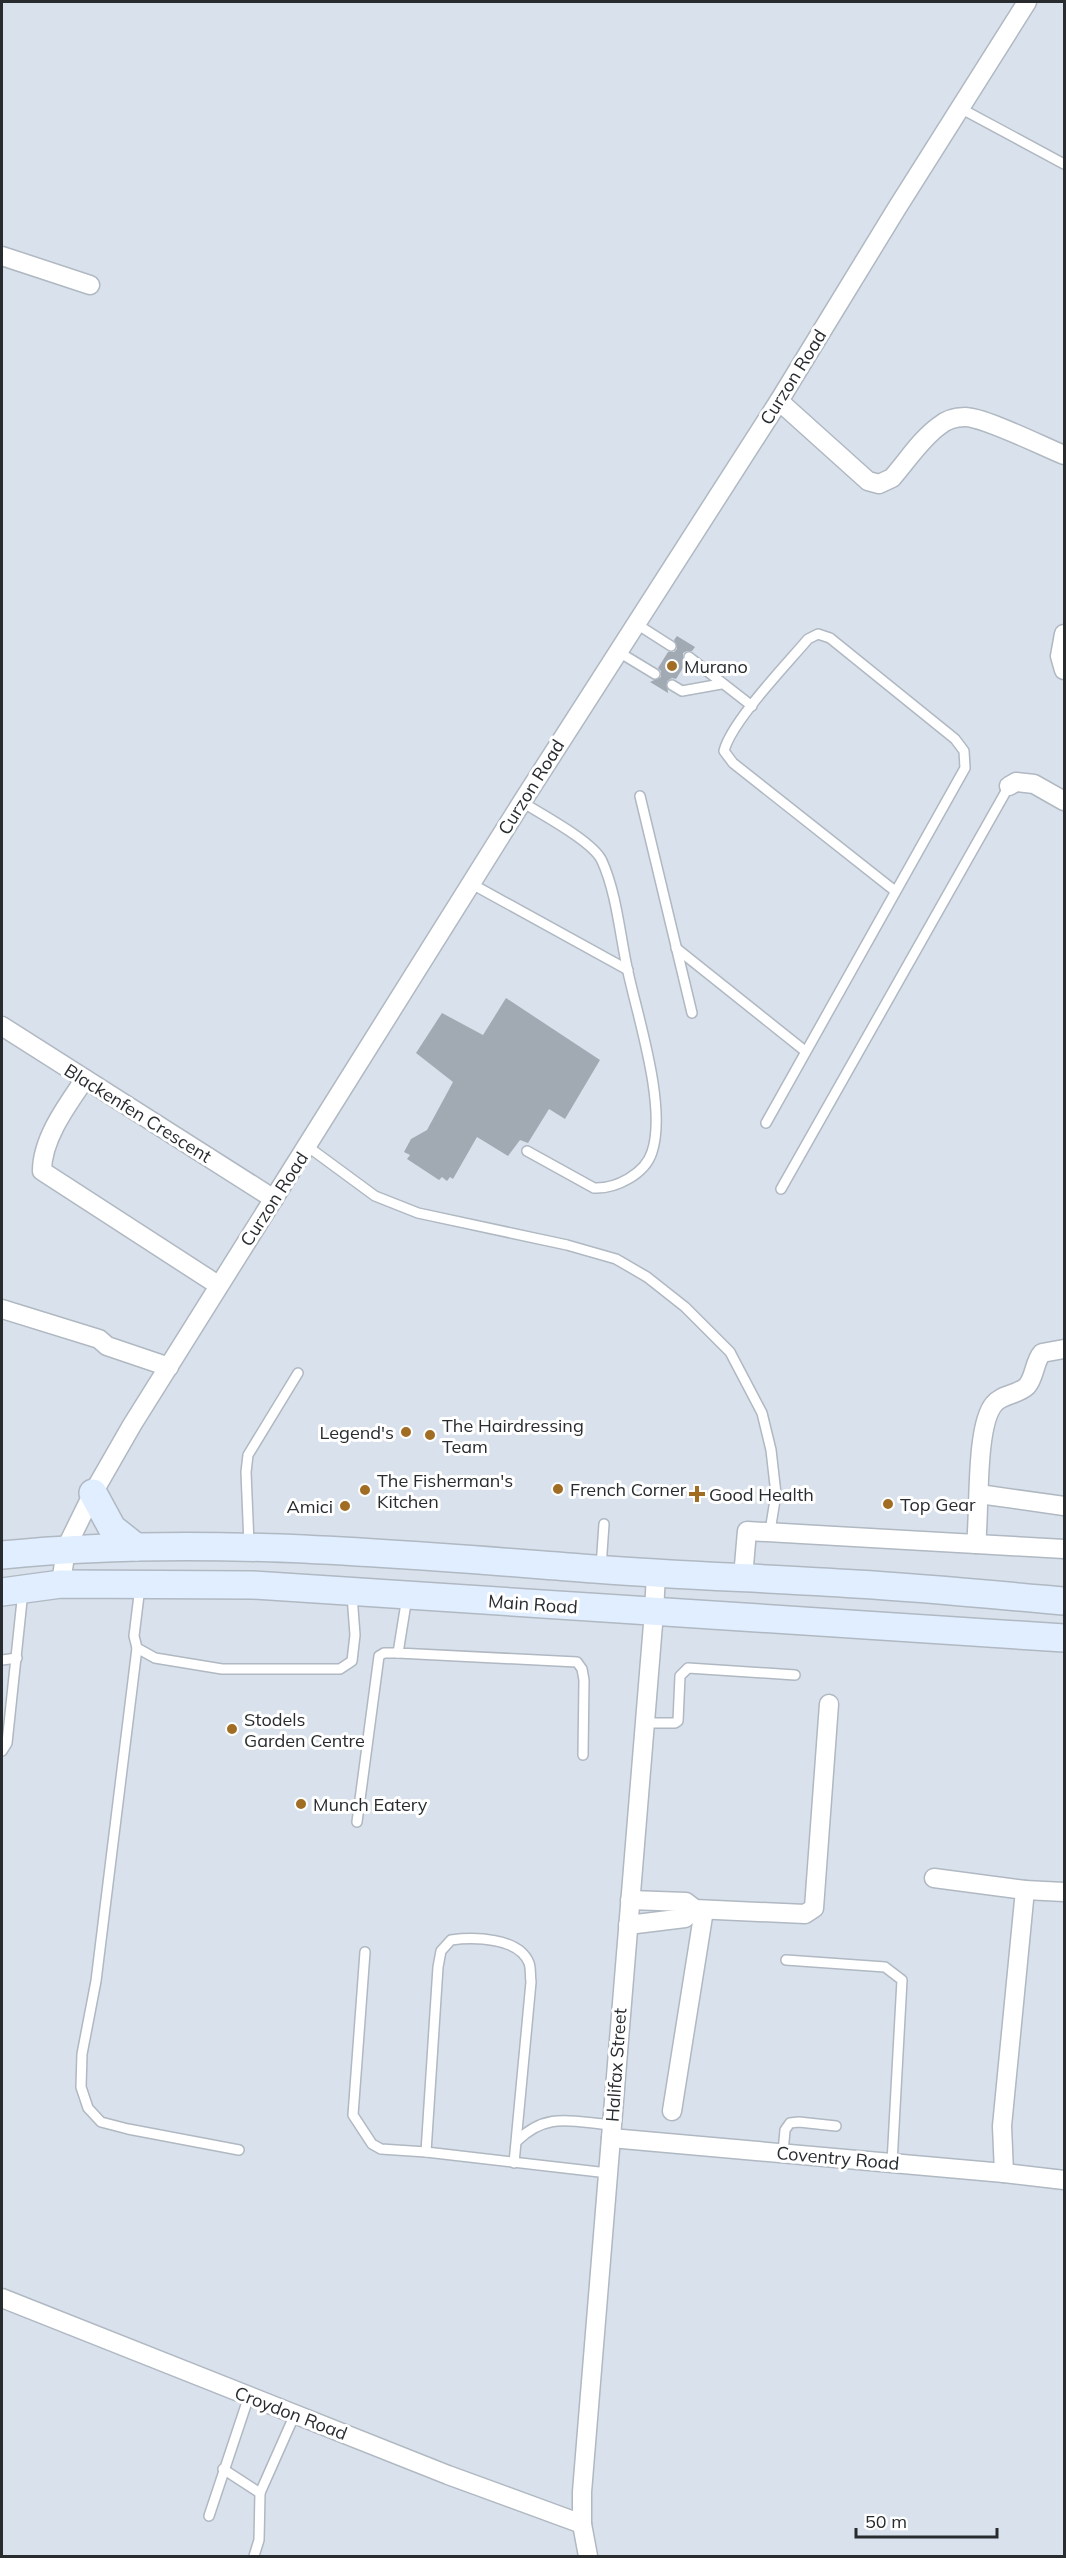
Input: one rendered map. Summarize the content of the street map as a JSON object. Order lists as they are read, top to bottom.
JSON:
{
  "streets": {
    "main road": ["Main Road"],
    "street": [
      "Curzon Road",
      "Blackenfen Crescent",
      "Halifax Street",
      "Coventry Road",
      "Croydon Road"
    ]
  },
  "crossings": [
    ["Curzon Road", "Blackenfen Crescent"],
    ["Curzon Road", "Main Road"],
    ["Main Road", "Halifax Street"],
    ["Halifax Street", "Coventry Road"],
    ["Halifax Street", "Croydon Road"]
  ],
  "places": {
    "other": [
      "Murano",
      "Legend's",
      "The Hairdressing Team",
      "French Corner",
      "The Fisherman's Kitchen",
      "Top Gear",
      "Amici",
      "Stodels Garden Centre",
      "Munch Eatery"
    ],
    "health": ["Good Health"]
  },
  "scale_bar": "50 m"
}
